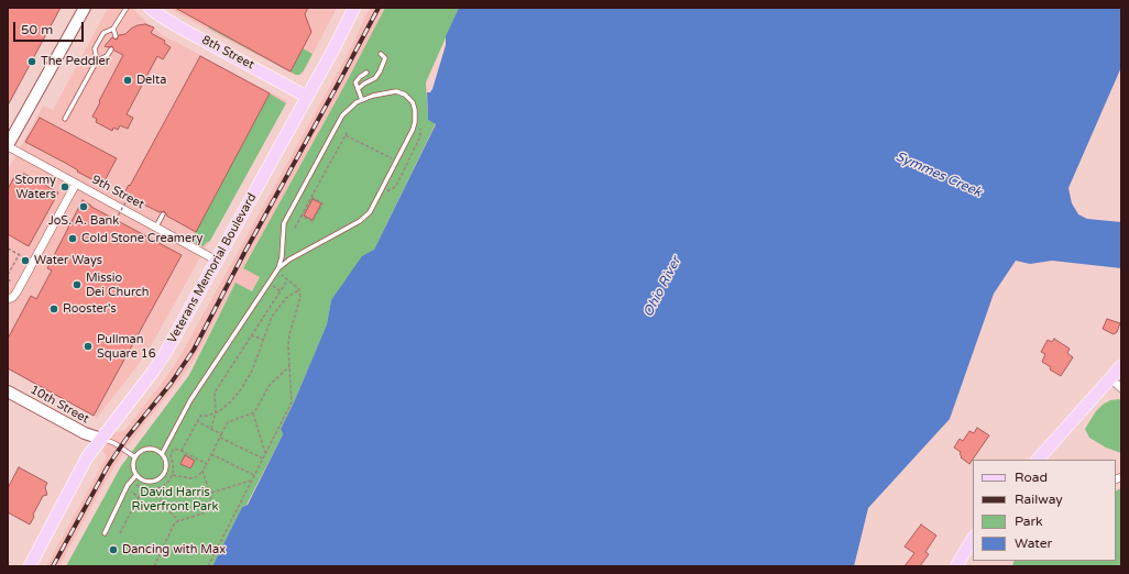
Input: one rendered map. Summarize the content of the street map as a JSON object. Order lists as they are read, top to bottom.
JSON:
{
  "streets": {
    "main road": ["8th Street", "Veterans Memorial Boulevard"],
    "street": ["9th Street", "10th Street"]
  },
  "crossings": [
    ["8th Street", "Veterans Memorial Boulevard"],
    ["9th Street", "Veterans Memorial Boulevard"],
    ["Veterans Memorial Boulevard", "10th Street"]
  ],
  "water": ["Symmes Creek", "Ohio River"],
  "parks": ["David Harris Riverfront Park"],
  "places": [
    "The Peddler",
    "Delta",
    "Stormy Waters",
    "JoS. A. Bank",
    "Cold Stone Creamery",
    "Water Ways",
    "Missio Dei Church",
    "Rooster's",
    "Pullman Square 16",
    "Dancing with Max"
  ],
  "legend": [
    "Road",
    "Railway",
    "Park",
    "Water"
  ],
  "scale_bar": "50 m"
}
